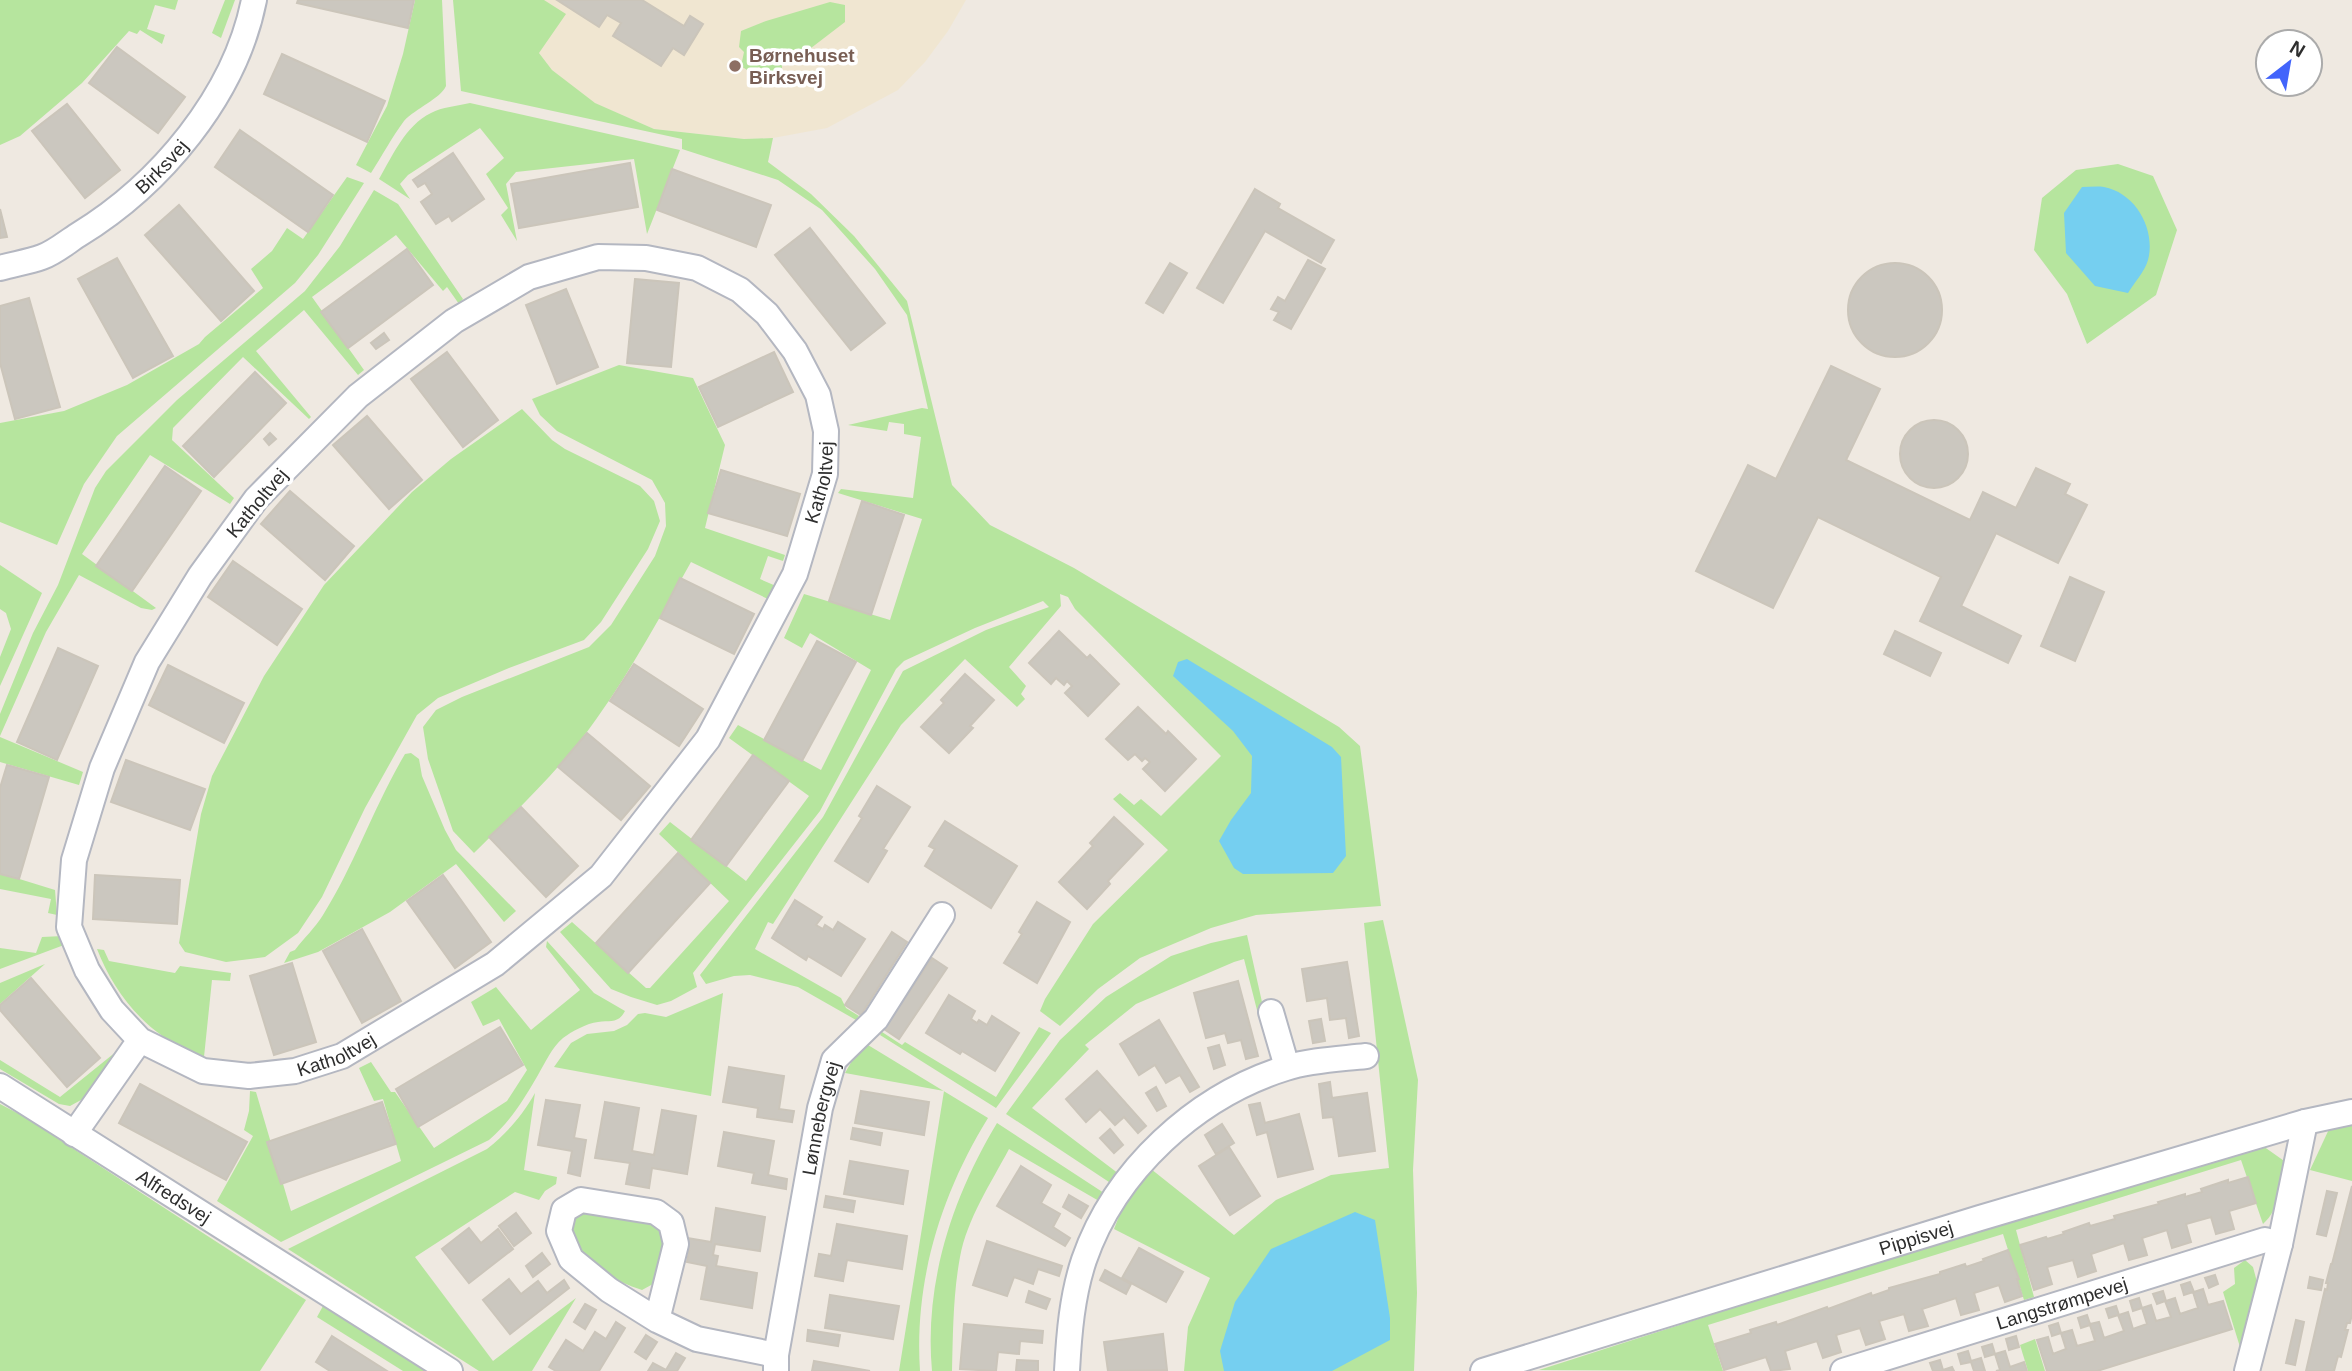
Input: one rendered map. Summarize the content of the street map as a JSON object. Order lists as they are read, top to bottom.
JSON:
{
  "streets": {
    "street": [
      "Birksvej",
      "Katholtvej",
      "Lønnebergvej",
      "Alfredsvej",
      "Pippisvej",
      "Langstrømpevej"
    ]
  },
  "places": ["Børnehuset Birksvej"],
  "north": "top right"
}
